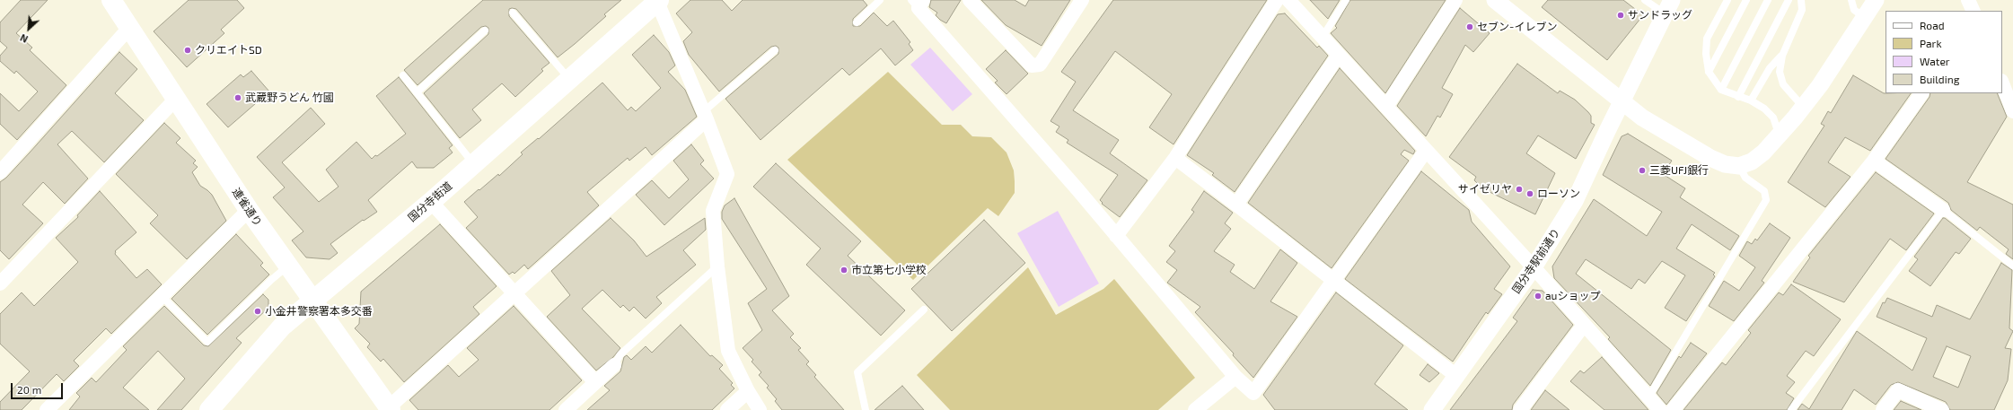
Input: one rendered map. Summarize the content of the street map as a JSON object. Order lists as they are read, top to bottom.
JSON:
{
  "streets": {
    "main road": ["国分寺街道", "連雀通り"],
    "street": ["国分寺駅前通り"]
  },
  "crossings": [
    ["国分寺街道", "連雀通り"]
  ],
  "places": [
    "サンドラッグ",
    "セブン-イレブン",
    "クリエイトSD",
    "武蔵野うどん 竹國",
    "三菱UFJ銀行",
    "サイゼリヤ",
    "ローソン",
    "市立第七小学校",
    "auショップ",
    "小金井警察署本多交番"
  ],
  "legend": [
    "Road",
    "Park",
    "Water",
    "Building"
  ],
  "scale_bar": "20 m",
  "north": "bottom left"
}
